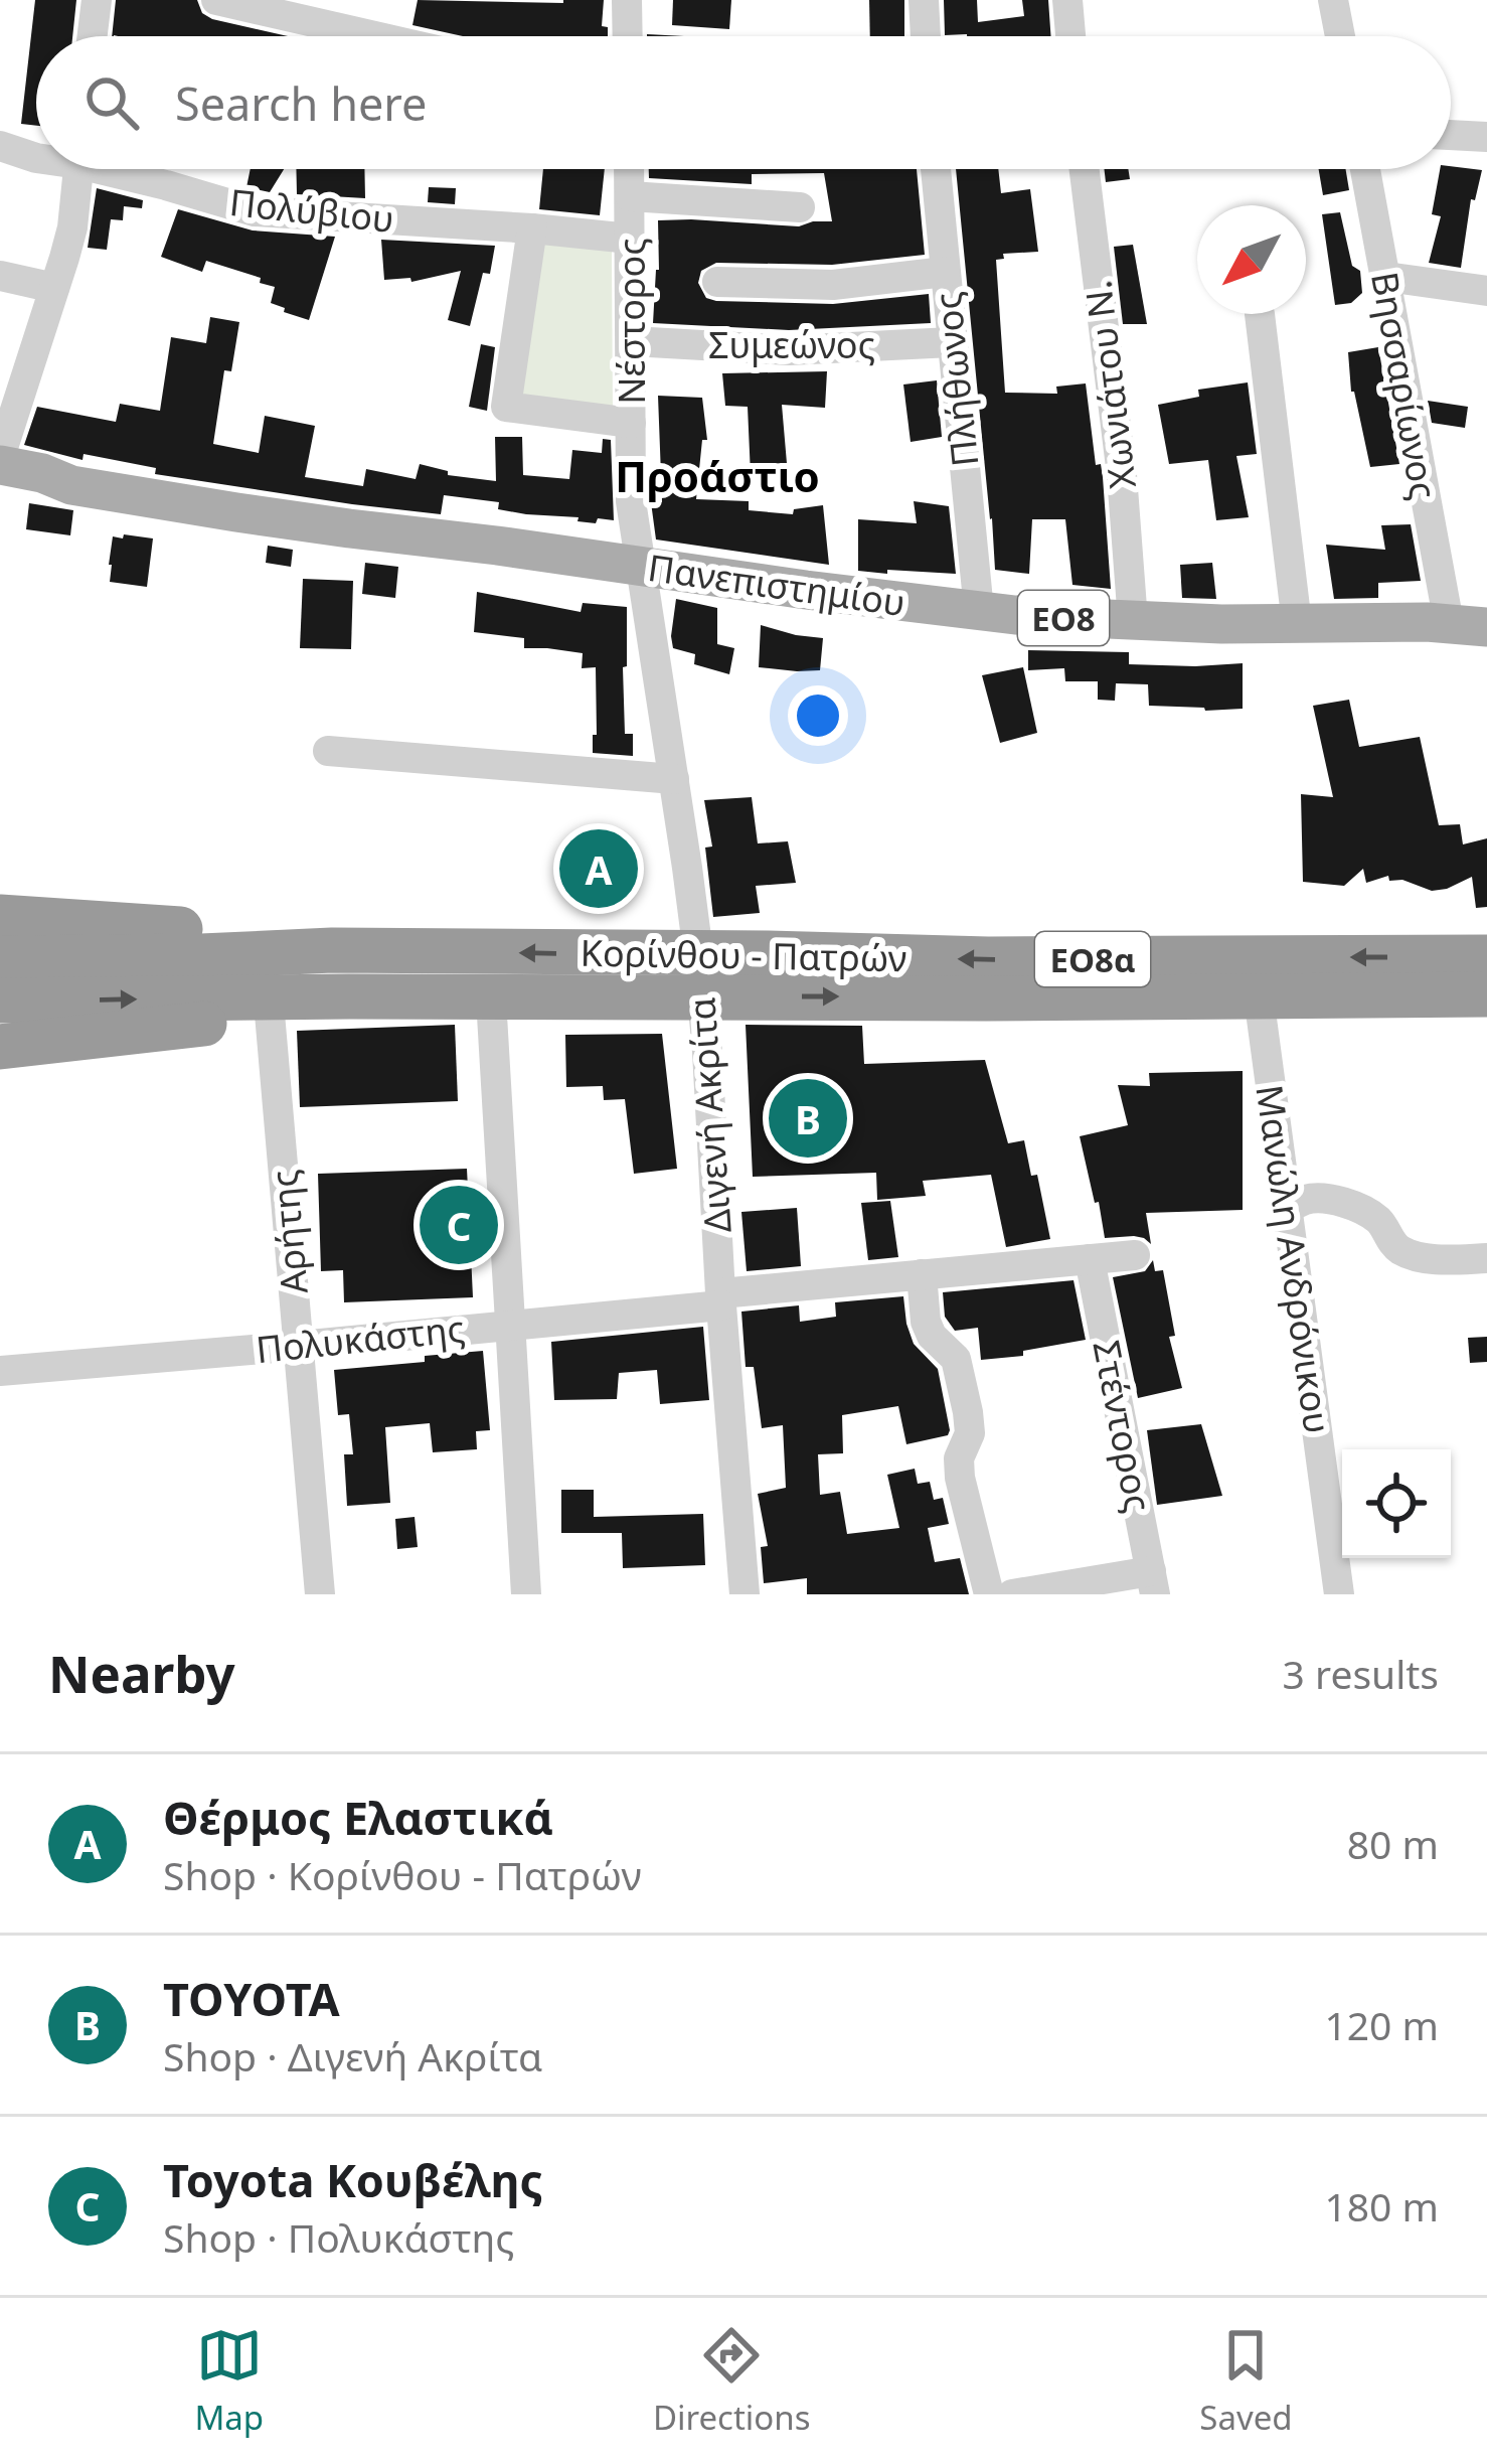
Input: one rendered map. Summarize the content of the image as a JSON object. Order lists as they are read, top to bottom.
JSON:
{
  "streets": {
    "highway": ["Κορίνθου - Πατρών", "ΕΟ8α"],
    "main road": ["Πανεπιστημίου", "ΕΟ8"],
    "street": [
      "Πολύβιου",
      "Νέστορος",
      "Συμεώνος",
      "Πλήθωνος",
      "Χωνιάτου Ν.",
      "Βησσαρίωνος",
      "Διγενή Ακρίτα",
      "Αρήτης",
      "Μανώλη Ανδρόνικου",
      "Πολυκάστης",
      "Στέντορος"
    ]
  },
  "crossings": [
    ["Πολύβιου", "Νέστορος"],
    ["Νέστορος", "Συμεώνος"],
    ["Νέστορος", "Πανεπιστημίου"],
    ["Νέστορος", "Διγενή Ακρίτα"],
    ["Συμεώνος", "Πλήθωνος"],
    ["Πλήθωνος", "Πανεπιστημίου"],
    ["Χωνιάτου Ν.", "Πανεπιστημίου"],
    ["Βησσαρίωνος", "Πανεπιστημίου"],
    ["Πανεπιστημίου", "Διγενή Ακρίτα"],
    ["Κορίνθου - Πατρών", "Διγενή Ακρίτα"],
    ["Κορίνθου - Πατρών", "Μανώλη Ανδρόνικου"],
    ["Διγενή Ακρίτα", "Πολυκάστης"],
    ["Αρήτης", "Πολυκάστης"],
    ["Πολυκάστης", "Στέντορος"]
  ],
  "districts": ["Προάστιο"],
  "north": "bottom left",
  "page": {
    "search": "Search here",
    "pins": ["A", "B", "C"],
    "heading": ["Nearby", "3 results"],
    "list": [
      {
        "mark": "A",
        "name": "Θέρμος Ελαστικά",
        "note": "Shop · Κορίνθου - Πατρών",
        "value": "80 m"
      },
      {
        "mark": "B",
        "name": "TOYOTA",
        "note": "Shop · Διγενή Ακρίτα",
        "value": "120 m"
      },
      {
        "mark": "C",
        "name": "Toyota Κουβέλης",
        "note": "Shop · Πολυκάστης",
        "value": "180 m"
      }
    ],
    "nav": ["Map", "Directions", "Saved"]
  }
}
